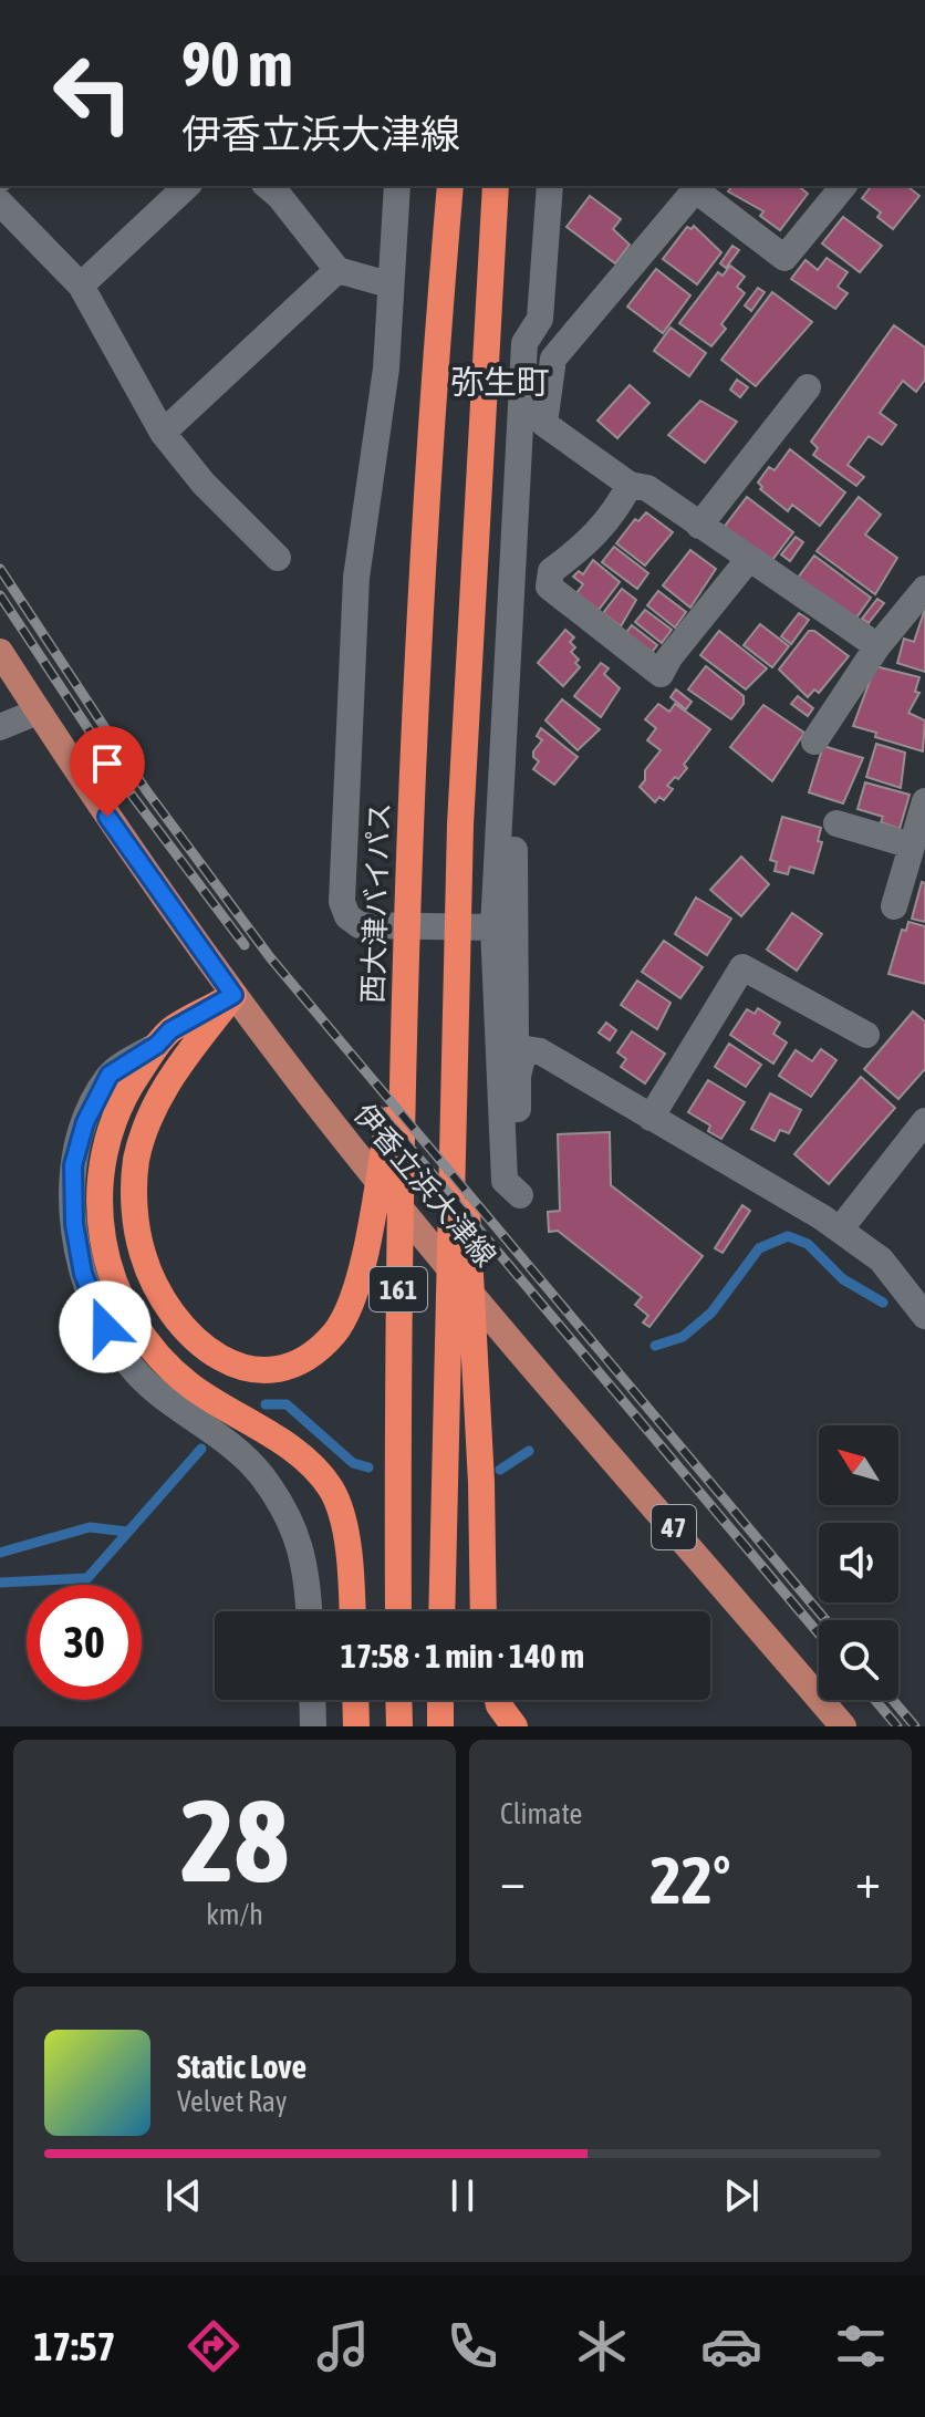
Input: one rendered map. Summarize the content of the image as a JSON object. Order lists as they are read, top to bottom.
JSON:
{
  "streets": {
    "highway": ["西大津バイパス", "161"],
    "main road": ["伊香立浜大津線", "47"]
  },
  "districts": ["弥生町"],
  "north": "top left",
  "page": {
    "turn": ["90 m", "伊香立浜大津線"],
    "limit": "30",
    "trip": "17:58 · 1 min · 140 m",
    "tile": [
      ["28", "km/h"],
      "Climate"
    ],
    "heat": ["−", "22°", "+"],
    "song": ["Static Love", "Velvet Ray"],
    "tabs": "17:57"
  }
}
